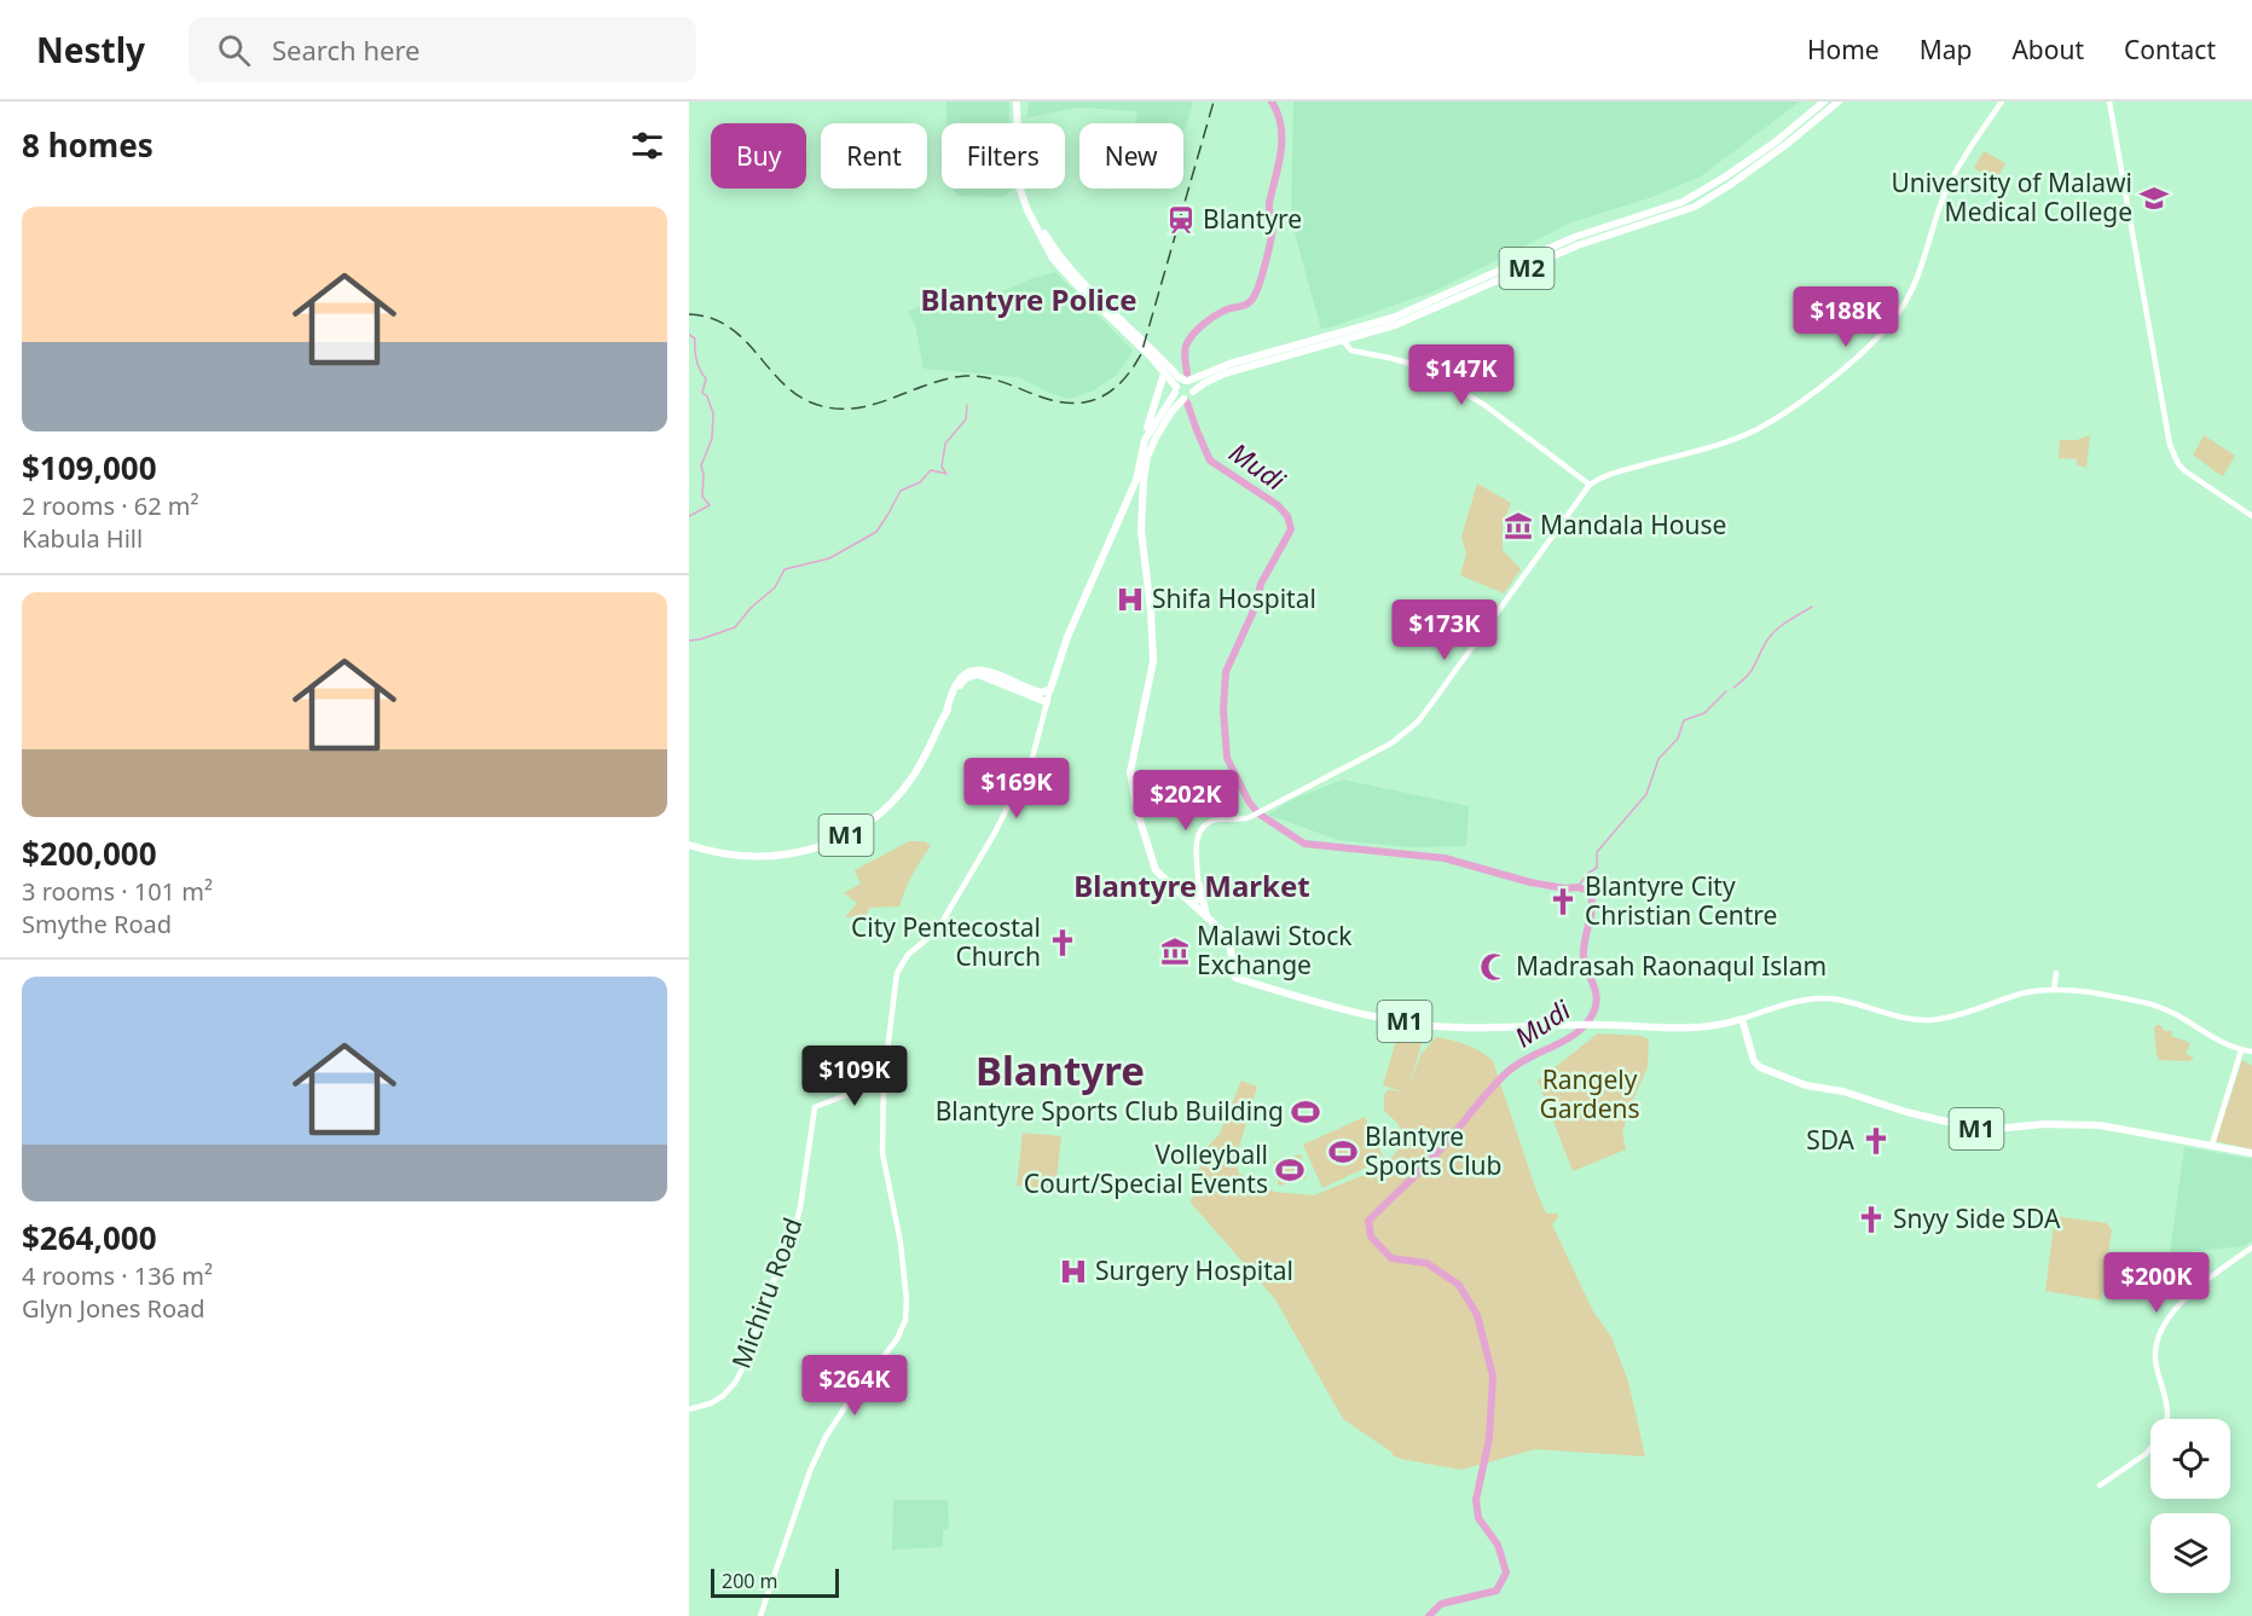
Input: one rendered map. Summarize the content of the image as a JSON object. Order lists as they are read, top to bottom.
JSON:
{
  "streets": {
    "highway": ["M2", "M1"],
    "street": ["Michiru Road"]
  },
  "crossings": [
    ["M2", "M1"]
  ],
  "districts": ["Blantyre Police", "Blantyre Market", "Blantyre"],
  "water": ["Mudi"],
  "parks": ["Rangely Gardens"],
  "places": {
    "school or university": ["University of Malawi Medical College"],
    "station": ["Blantyre"],
    "museum": ["Mandala House", "Malawi Stock Exchange"],
    "hospital": ["Shifa Hospital", "Surgery Hospital"],
    "church": [
      "Blantyre City Christian Centre",
      "City Pentecostal Church",
      "SDA",
      "Snyy Side SDA"
    ],
    "mosque": ["Madrasah Raonaqul Islam"],
    "sports": ["Blantyre Sports Club Building", "Blantyre Sports Club", "Volleyball Court/Special Events"]
  },
  "scale_bar": "200 m",
  "page": {
    "header": "Nestly",
    "search": "Search here",
    "nav": [
      "Home",
      "Map",
      "About",
      "Contact"
    ],
    "heading": "8 homes",
    "chip": [
      "Buy",
      "Rent",
      "Filters",
      "New"
    ],
    "list": [
      {
        "name": "$109,000",
        "note": "2 rooms · 62 m² · Kabula Hill"
      },
      {
        "name": "$200,000",
        "note": "3 rooms · 101 m² · Smythe Road"
      },
      {
        "name": "$264,000",
        "note": "4 rooms · 136 m² · Glyn Jones Road"
      }
    ],
    "price": [
      "$188K",
      "$147K",
      "$173K",
      "$169K",
      "$202K",
      "$109K",
      "$200K",
      "$264K"
    ],
    "scale": "200 m"
  }
}
